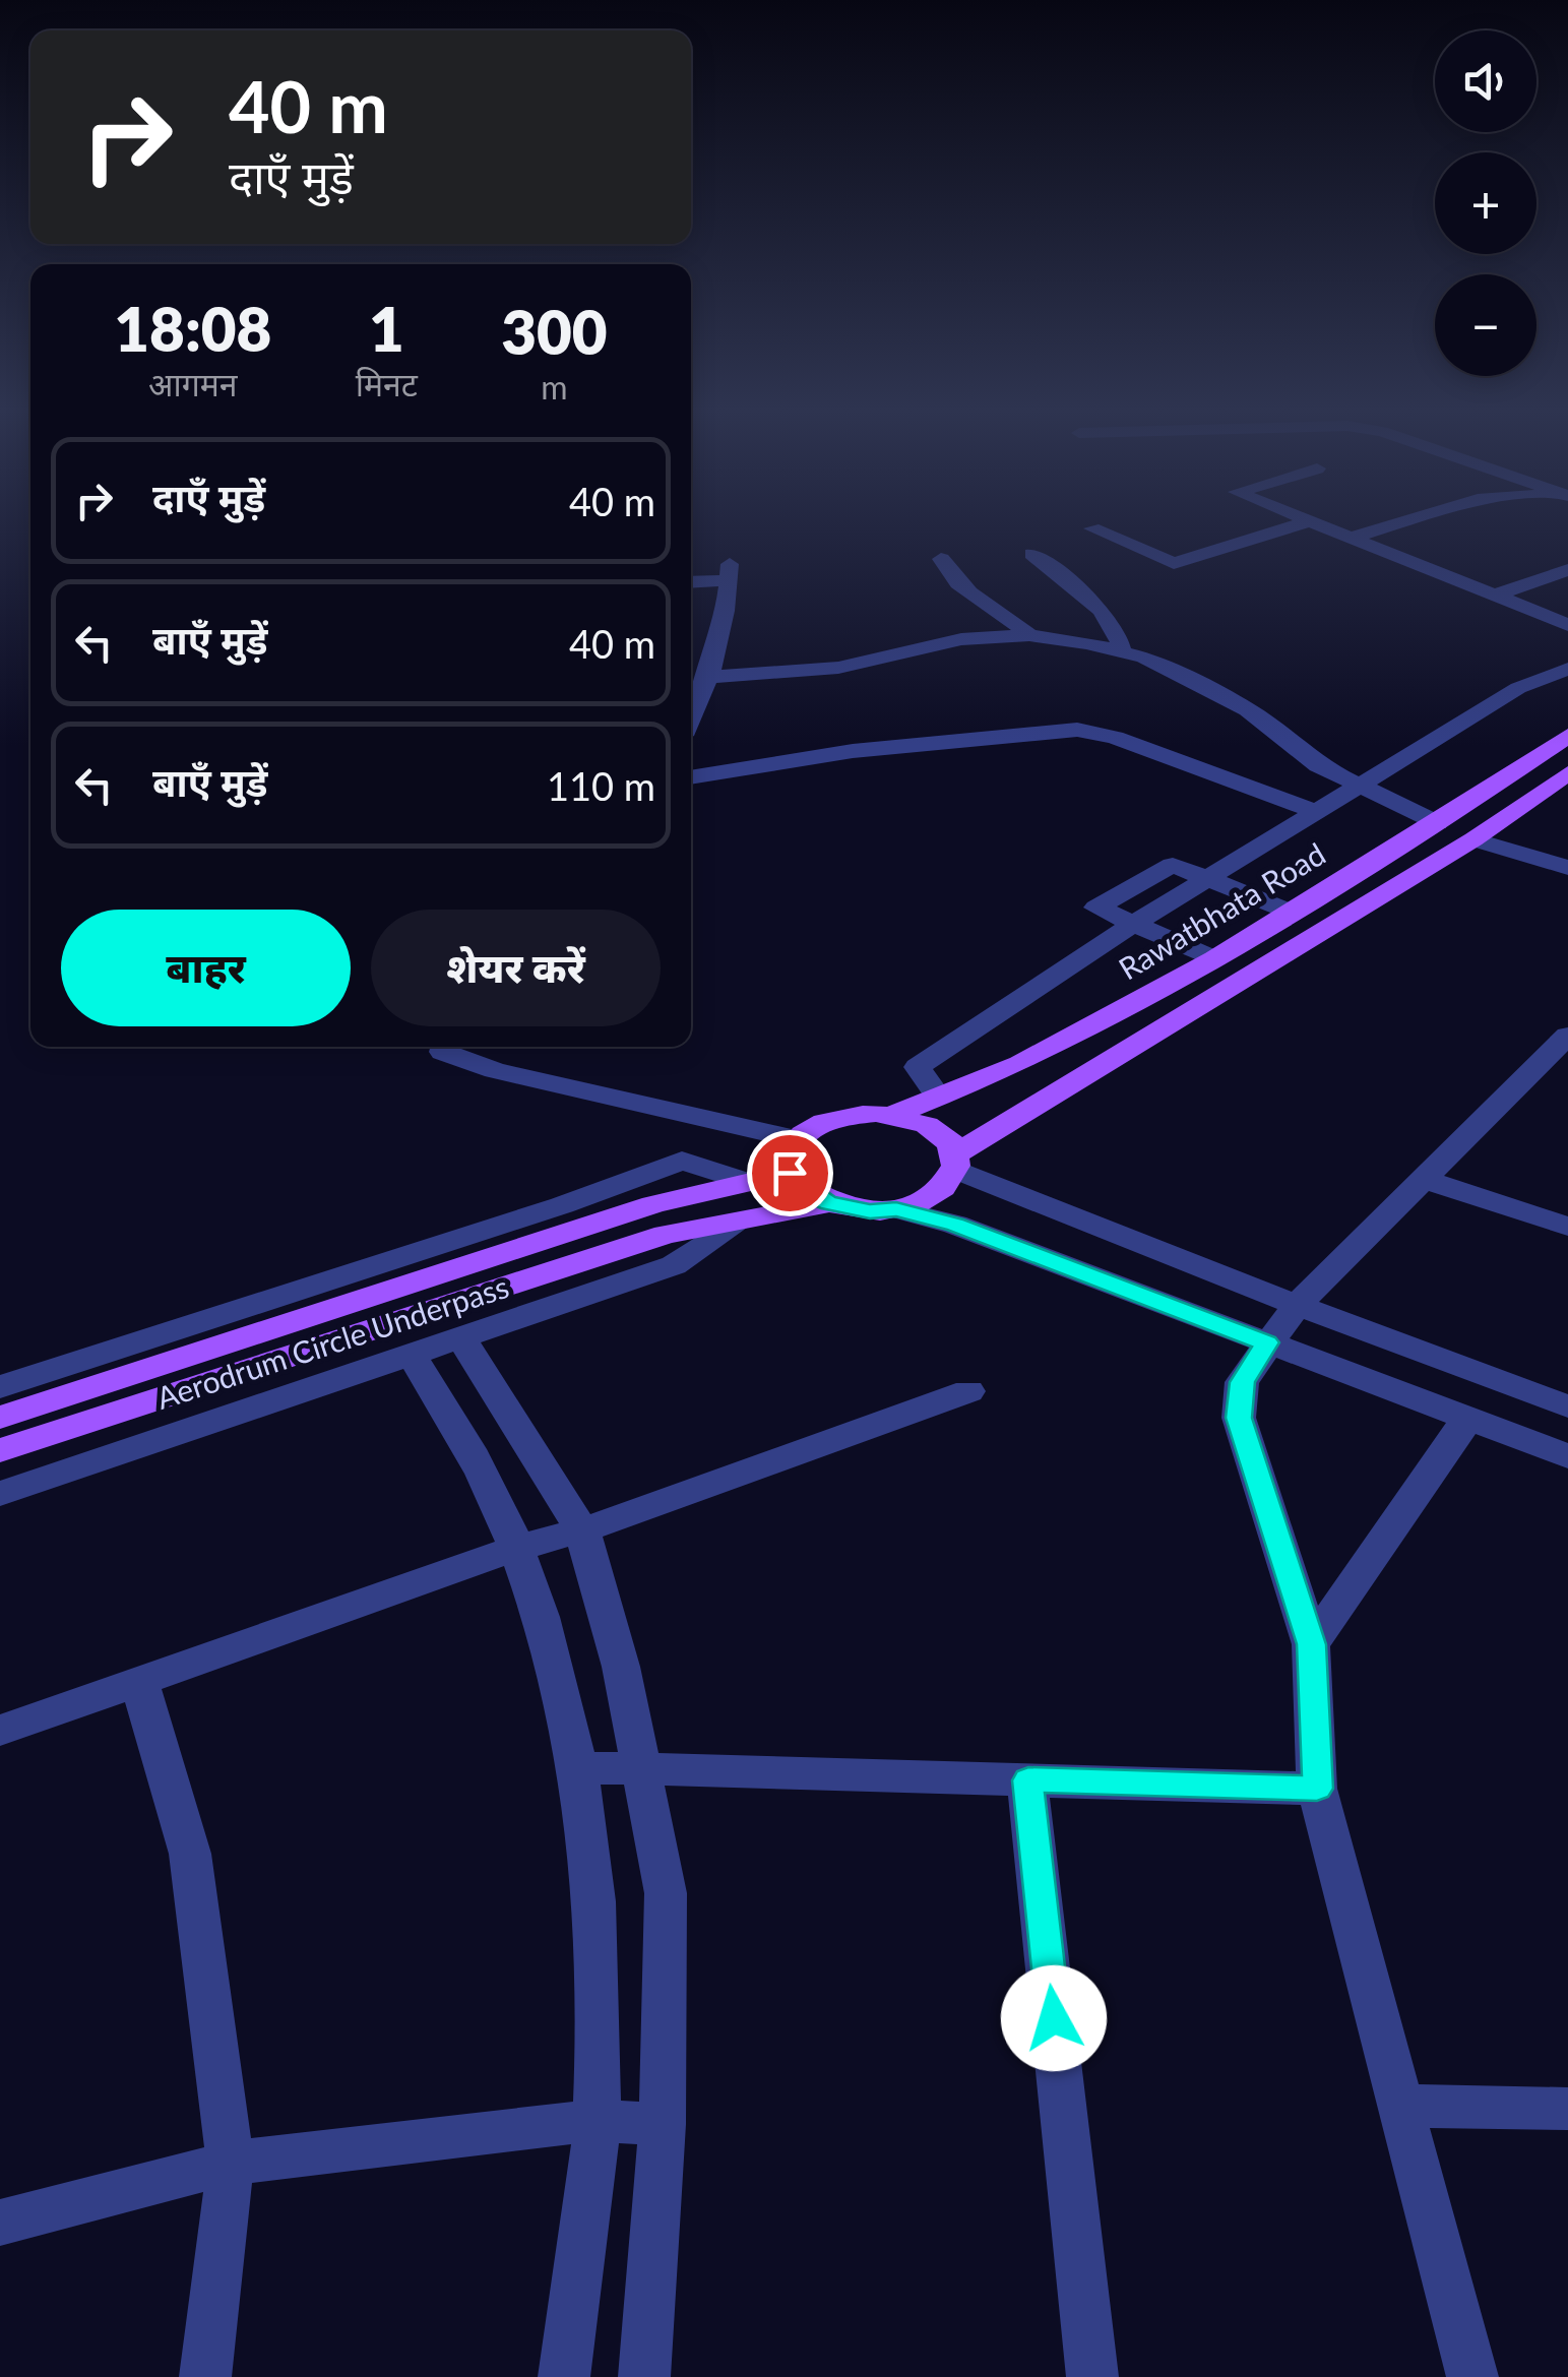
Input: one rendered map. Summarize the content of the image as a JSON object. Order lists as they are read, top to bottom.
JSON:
{
  "streets": {
    "main road": ["Rawatbhata Road", "Aerodrum Circle Underpass"]
  },
  "page": {
    "map_buttons": ["+", "−"],
    "turn": ["40 m", "दाएँ मुड़ें"],
    "eta": [
      "18:08",
      "आगमन",
      "1",
      "मिनट",
      "300",
      "m"
    ],
    "list": [
      {
        "name": "दाएँ मुड़ें",
        "value": "40 m"
      },
      {
        "name": "बाएँ मुड़ें",
        "value": "40 m"
      },
      {
        "name": "बाएँ मुड़ें",
        "value": "110 m"
      }
    ],
    "buttons": ["बाहर", "शेयर करें"]
  }
}
